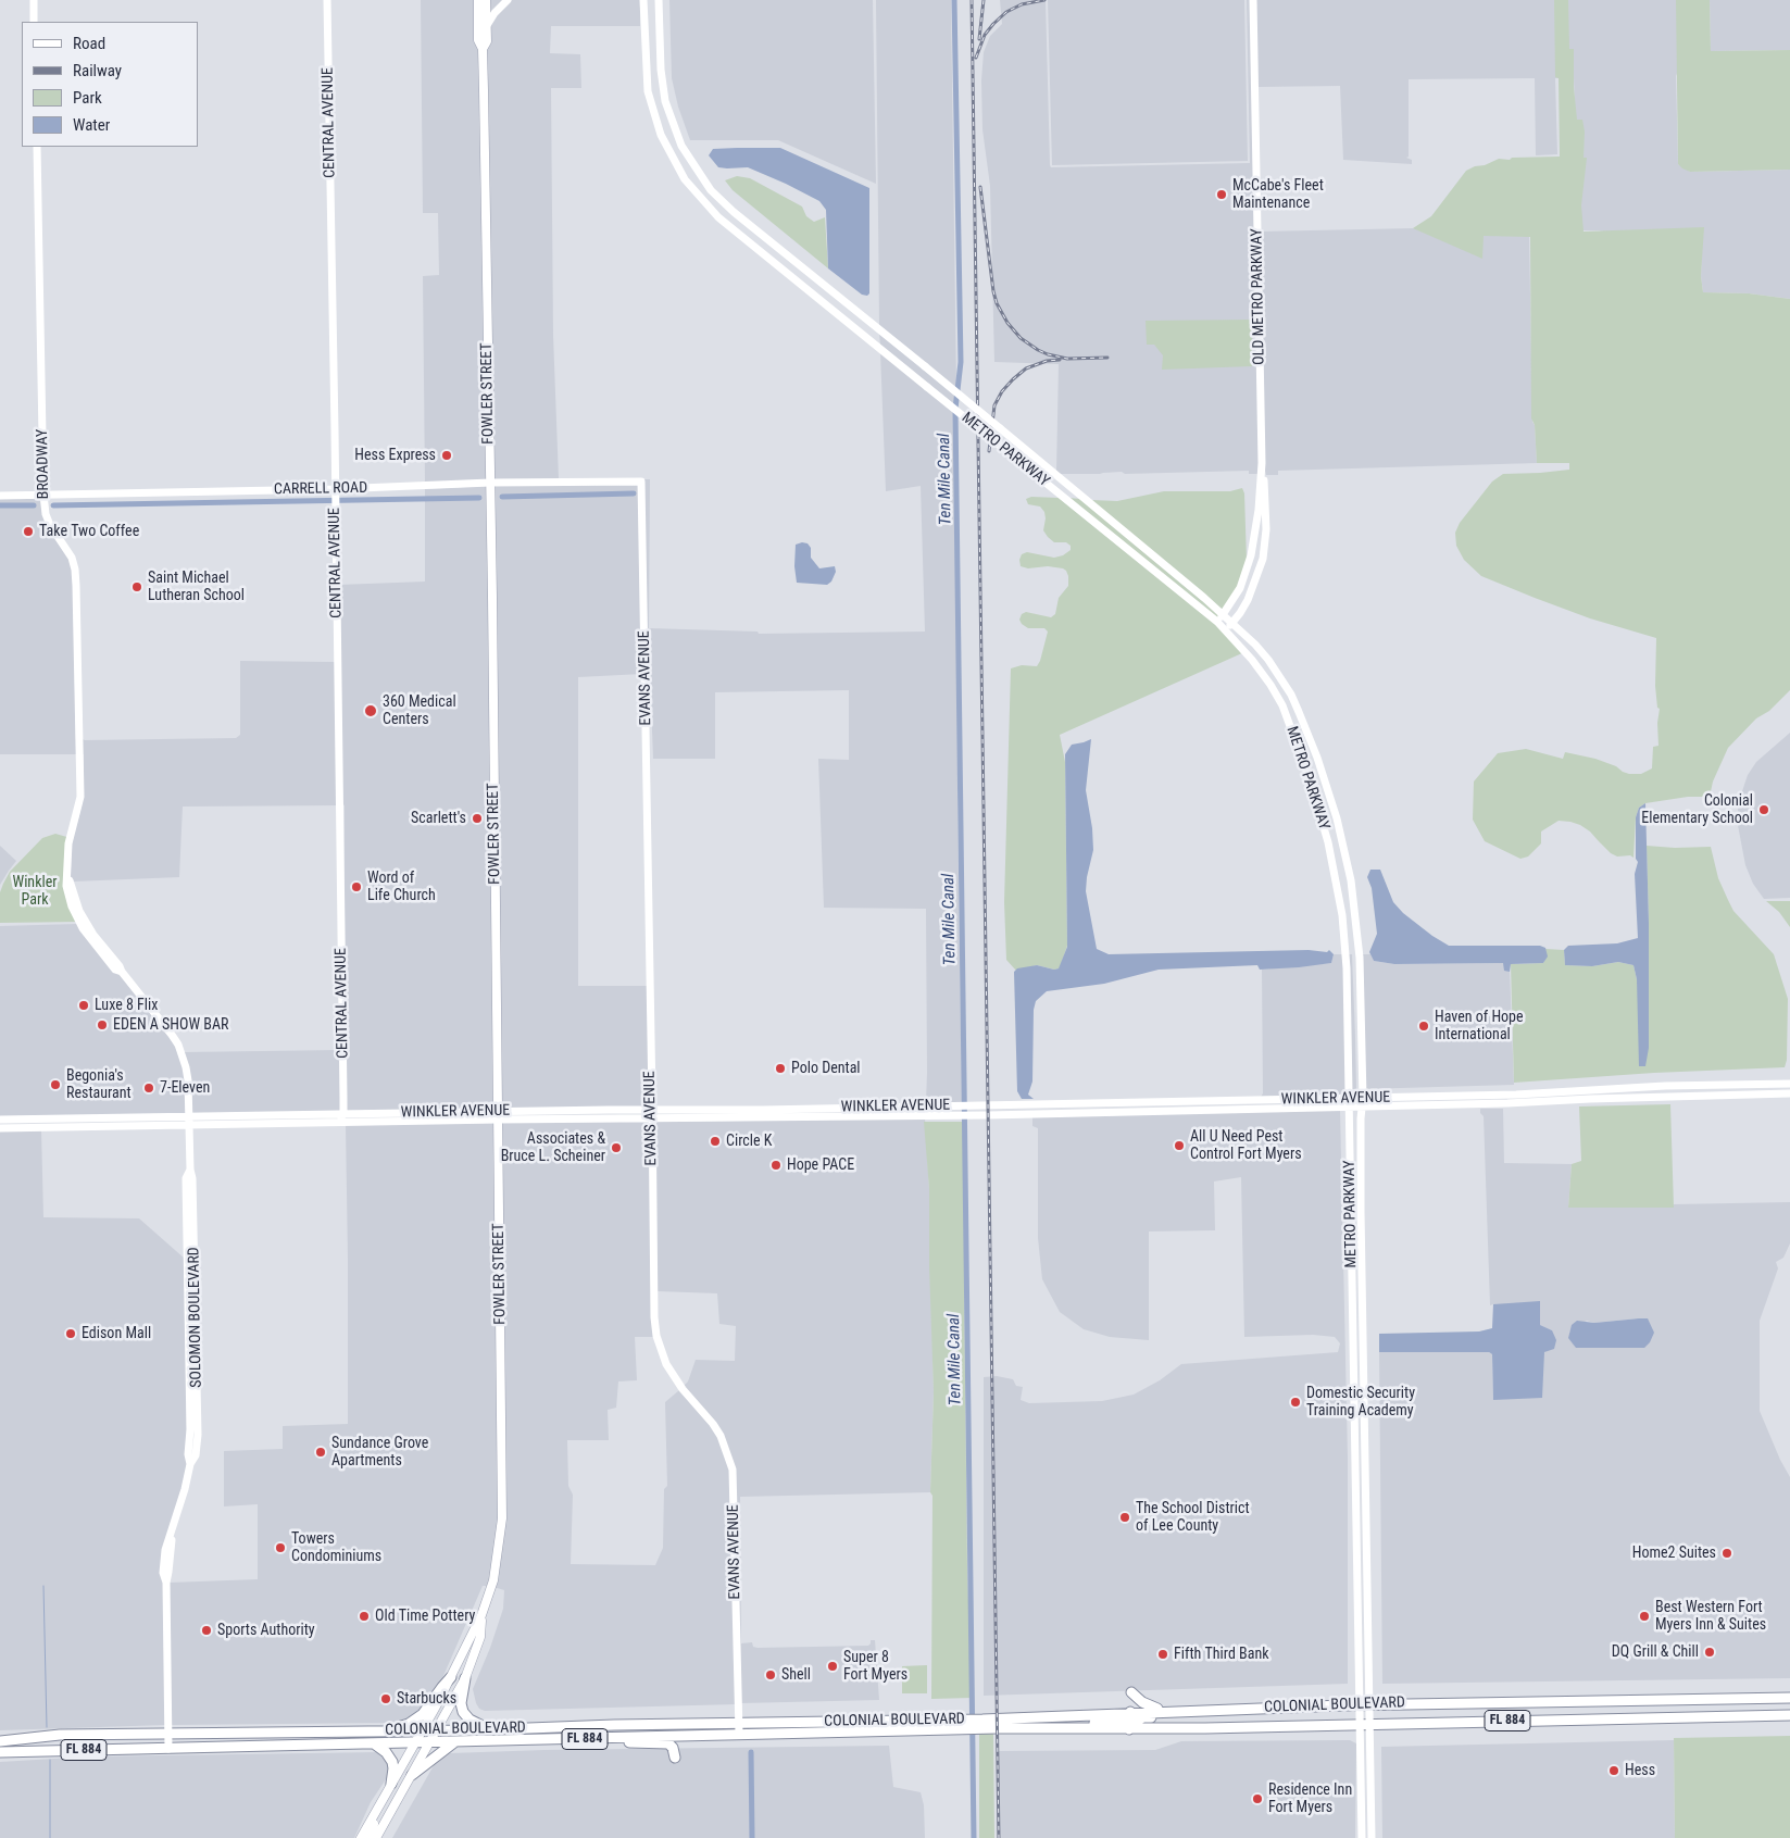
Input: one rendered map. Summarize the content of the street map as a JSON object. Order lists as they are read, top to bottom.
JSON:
{
  "streets": {
    "highway": ["COLONIAL BOULEVARD", "FL 884"],
    "main road": ["FOWLER STREET"],
    "street": [
      "CENTRAL AVENUE",
      "OLD METRO PARKWAY",
      "METRO PARKWAY",
      "BROADWAY",
      "CARRELL ROAD",
      "EVANS AVENUE",
      "WINKLER AVENUE",
      "SOLOMON BOULEVARD"
    ]
  },
  "crossings": [
    ["CENTRAL AVENUE", "CARRELL ROAD"],
    ["CENTRAL AVENUE", "WINKLER AVENUE"],
    ["OLD METRO PARKWAY", "METRO PARKWAY"],
    ["FOWLER STREET", "CARRELL ROAD"],
    ["FOWLER STREET", "WINKLER AVENUE"],
    ["FOWLER STREET", "COLONIAL BOULEVARD"],
    ["METRO PARKWAY", "WINKLER AVENUE"],
    ["METRO PARKWAY", "COLONIAL BOULEVARD"],
    ["BROADWAY", "CARRELL ROAD"],
    ["BROADWAY", "SOLOMON BOULEVARD"],
    ["CARRELL ROAD", "EVANS AVENUE"],
    ["EVANS AVENUE", "WINKLER AVENUE"],
    ["EVANS AVENUE", "COLONIAL BOULEVARD"],
    ["WINKLER AVENUE", "SOLOMON BOULEVARD"],
    ["SOLOMON BOULEVARD", "COLONIAL BOULEVARD"]
  ],
  "water": ["Ten Mile Canal"],
  "parks": ["Winkler Park"],
  "places": [
    "McCabe's Fleet Maintenance",
    "Hess Express",
    "Take Two Coffee",
    "Saint Michael Lutheran School",
    "360 Medical Centers",
    "Colonial Elementary School",
    "Scarlett's",
    "Word of Life Church",
    "Luxe 8 Flix",
    "EDEN A SHOW BAR",
    "Haven of Hope International",
    "Polo Dental",
    "Begonia's Restaurant",
    "7-Eleven",
    "Circle K",
    "All U Need Pest Control Fort Myers",
    "Associates & Bruce L. Scheiner",
    "Hope PACE",
    "Edison Mall",
    "Domestic Security Training Academy",
    "Sundance Grove Apartments",
    "The School District of Lee County",
    "Towers Condominiums",
    "Home2 Suites",
    "Old Time Pottery",
    "Best Western Fort Myers Inn & Suites",
    "Sports Authority",
    "DQ Grill & Chill",
    "Fifth Third Bank",
    "Super 8 Fort Myers",
    "Shell",
    "Starbucks",
    "Hess",
    "Residence Inn Fort Myers"
  ],
  "legend": [
    "Road",
    "Railway",
    "Park",
    "Water"
  ]
}
